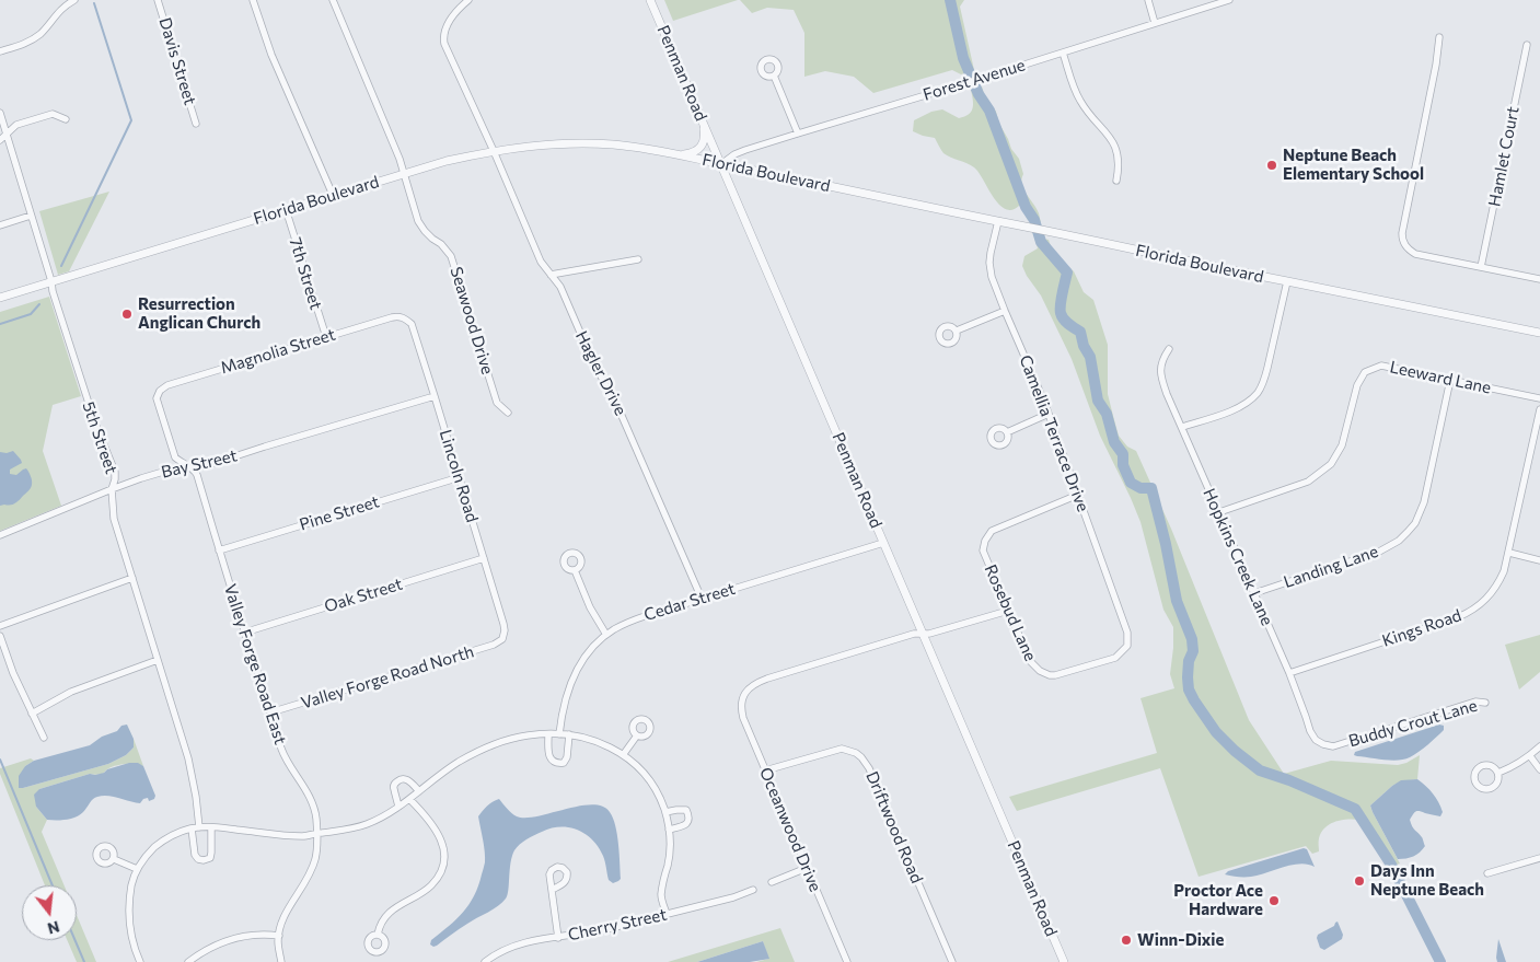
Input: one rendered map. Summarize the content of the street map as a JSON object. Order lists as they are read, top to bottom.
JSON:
{
  "streets": {
    "street": [
      "Davis Street",
      "Penman Road",
      "Forest Avenue",
      "Hamlet Court",
      "Florida Boulevard",
      "7th Street",
      "Seawood Drive",
      "Magnolia Street",
      "Hagler Drive",
      "Leeward Lane",
      "Camellia Terrace Drive",
      "5th Street",
      "Bay Street",
      "Lincoln Road",
      "Pine Street",
      "Hopkins Creek Lane",
      "Landing Lane",
      "Oak Street",
      "Cedar Street",
      "Rosebud Lane",
      "Kings Road",
      "Valley Forge Road East",
      "Valley Forge Road North",
      "Buddy Crout Lane",
      "Driftwood Road",
      "Oceanwood Drive",
      "Cherry Street"
    ]
  },
  "crossings": [
    ["Penman Road", "Forest Avenue"],
    ["Penman Road", "Florida Boulevard"],
    ["Penman Road", "Cedar Street"],
    ["Penman Road", "Oceanwood Drive"],
    ["Forest Avenue", "Florida Boulevard"],
    ["Florida Boulevard", "7th Street"],
    ["Florida Boulevard", "Seawood Drive"],
    ["Florida Boulevard", "Hagler Drive"],
    ["Florida Boulevard", "Camellia Terrace Drive"],
    ["Florida Boulevard", "5th Street"],
    ["7th Street", "Magnolia Street"],
    ["Magnolia Street", "Lincoln Road"],
    ["Magnolia Street", "Valley Forge Road East"],
    ["Hagler Drive", "Cedar Street"],
    ["Leeward Lane", "Hopkins Creek Lane"],
    ["Leeward Lane", "Landing Lane"],
    ["Camellia Terrace Drive", "Rosebud Lane"],
    ["5th Street", "Bay Street"],
    ["Bay Street", "Lincoln Road"],
    ["Bay Street", "Valley Forge Road East"],
    ["Lincoln Road", "Pine Street"],
    ["Lincoln Road", "Oak Street"],
    ["Lincoln Road", "Valley Forge Road North"],
    ["Pine Street", "Valley Forge Road East"],
    ["Hopkins Creek Lane", "Landing Lane"],
    ["Hopkins Creek Lane", "Kings Road"],
    ["Hopkins Creek Lane", "Buddy Crout Lane"],
    ["Oak Street", "Valley Forge Road East"],
    ["Valley Forge Road East", "Valley Forge Road North"],
    ["Driftwood Road", "Oceanwood Drive"]
  ],
  "places": [
    "Neptune Beach Elementary School",
    "Resurrection Anglican Church",
    "Days Inn Neptune Beach",
    "Proctor Ace Hardware",
    "Winn-Dixie"
  ],
  "north": "bottom"
}
